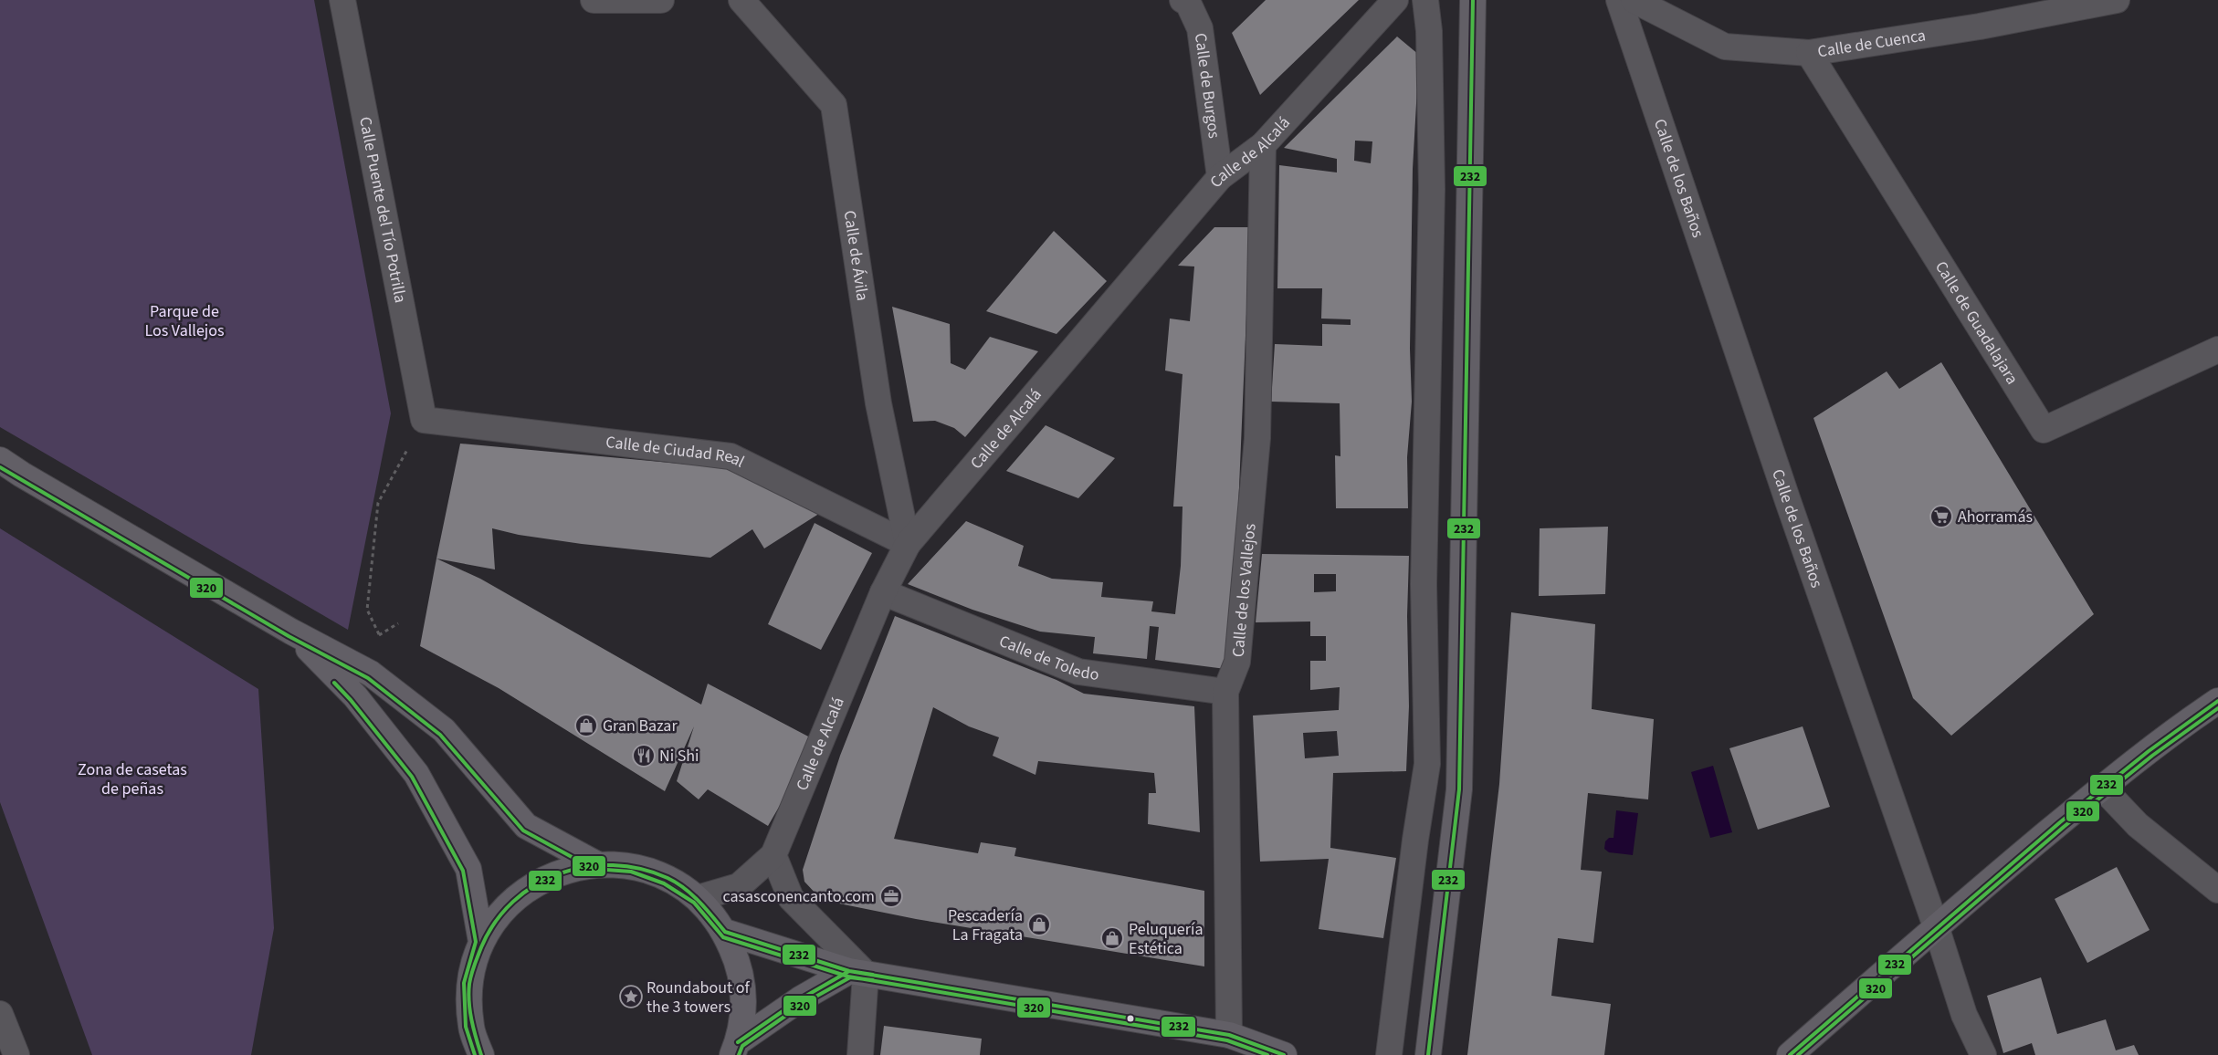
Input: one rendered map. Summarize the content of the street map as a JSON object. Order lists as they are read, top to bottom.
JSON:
{
  "streets": {
    "street": [
      "Calle de Cuenca",
      "Calle de Burgos",
      "Calle de Alcalá",
      "Calle de los Baños",
      "Calle Puente del Tío Potrilla",
      "Calle de Ávila",
      "Calle de Guadalajara",
      "Calle de Ciudad Real",
      "Calle de los Vallejos",
      "Calle de Toledo"
    ]
  },
  "crossings": [
    ["Calle de Cuenca", "Calle de Guadalajara"],
    ["Calle de Burgos", "Calle de Alcalá"],
    ["Calle de Alcalá", "Calle de Ávila"],
    ["Calle de Alcalá", "Calle de Ciudad Real"],
    ["Calle de Alcalá", "Calle de los Vallejos"],
    ["Calle de Alcalá", "Calle de Toledo"],
    ["Calle Puente del Tío Potrilla", "Calle de Ciudad Real"],
    ["Calle de Ávila", "Calle de Ciudad Real"],
    ["Calle de los Vallejos", "Calle de Toledo"]
  ],
  "parks": ["Parque de Los Vallejos", "Zona de casetas de peñas"],
  "places": {
    "supermarket": ["Ahorramás"],
    "shop": ["Gran Bazar", "Pescadería La Fragata", "Peluquería Estética"],
    "restaurant": ["Ni Shi"],
    "office": ["casasconencanto.com"],
    "place": ["Roundabout of the 3 towers"]
  },
  "lines": ["transit line 232", "transit line 320"]
}
